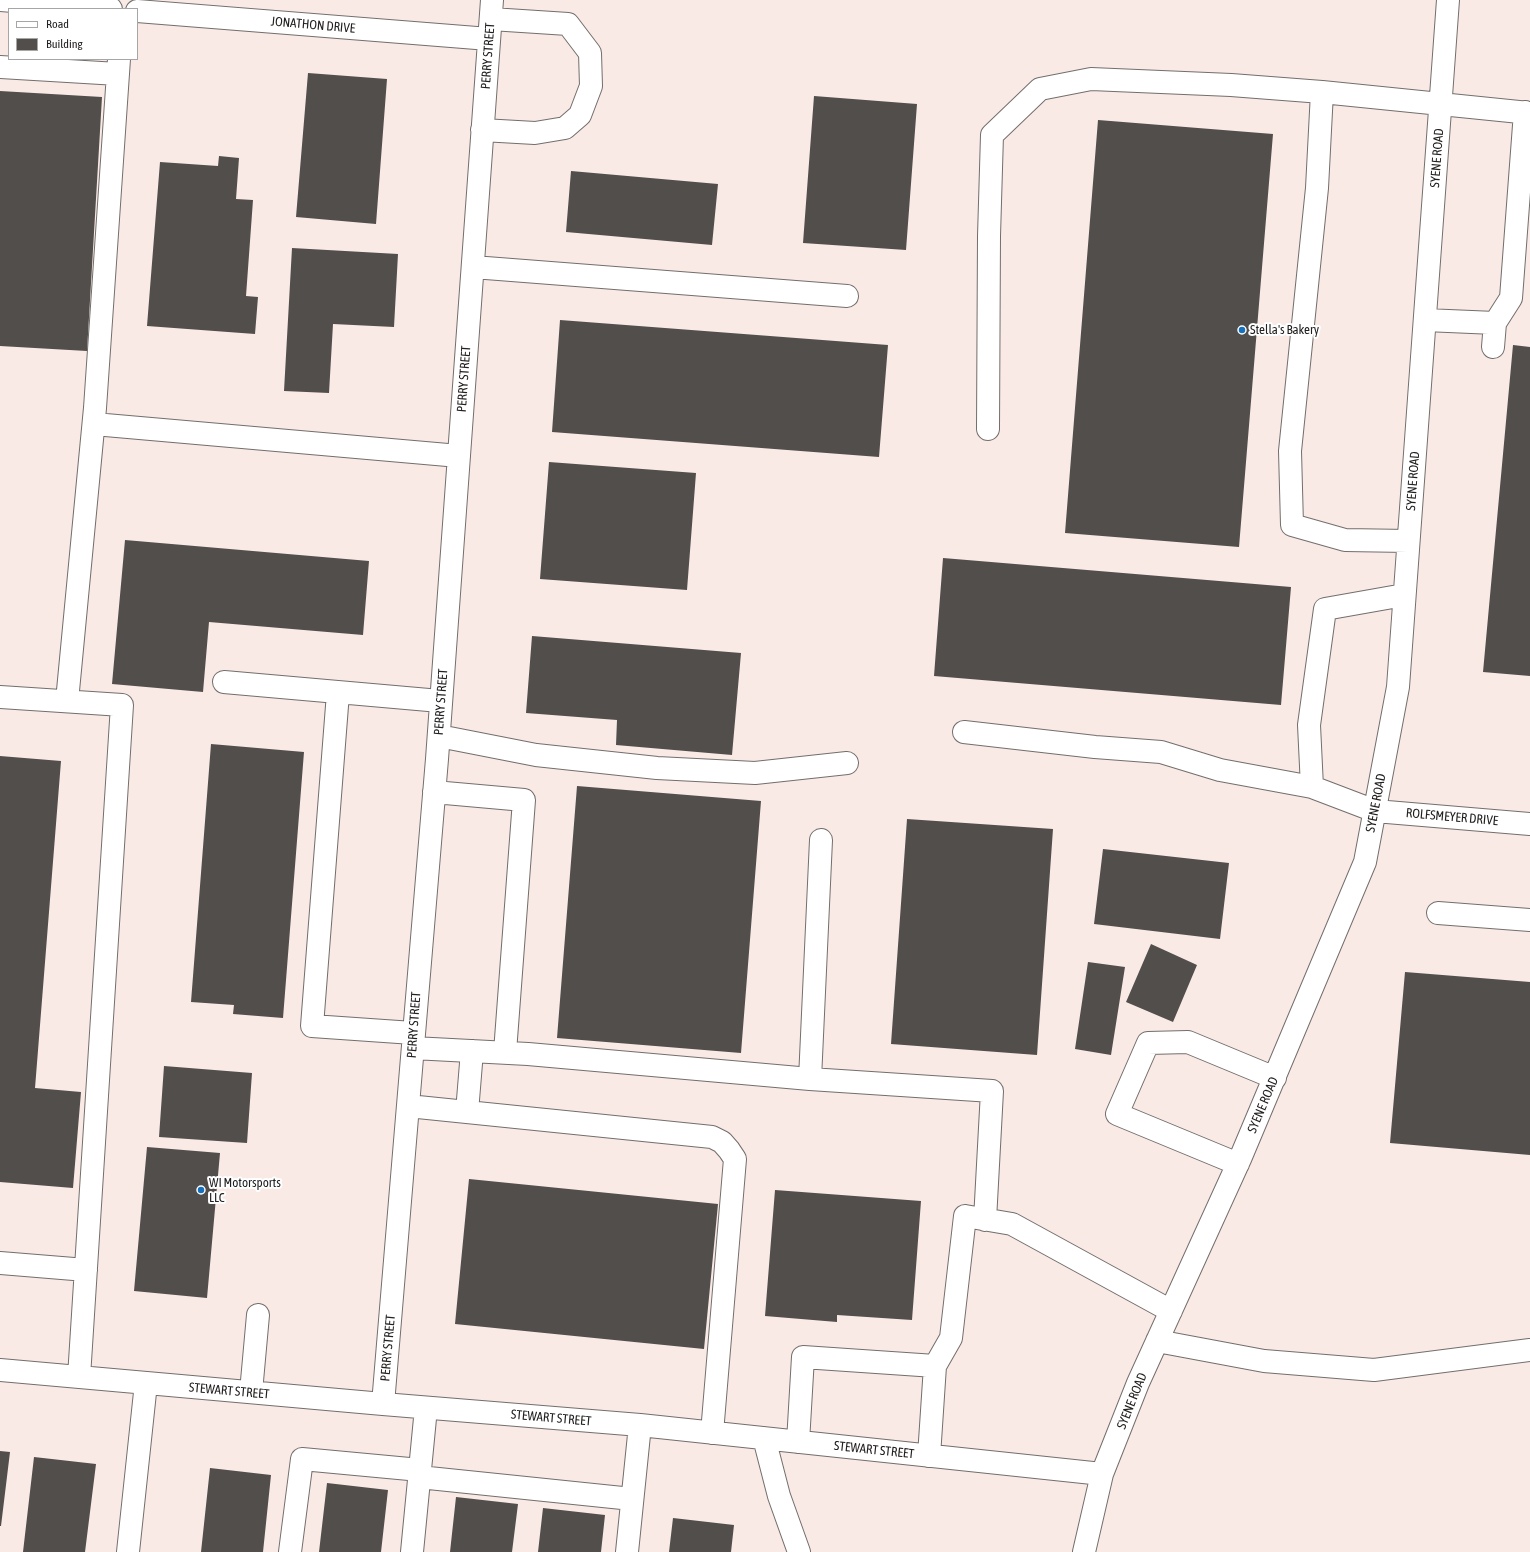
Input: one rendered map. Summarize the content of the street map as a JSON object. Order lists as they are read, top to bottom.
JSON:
{
  "streets": {
    "street": [
      "JONATHON DRIVE",
      "PERRY STREET",
      "SYENE ROAD",
      "ROLFSMEYER DRIVE",
      "STEWART STREET"
    ]
  },
  "crossings": [
    ["JONATHON DRIVE", "PERRY STREET"],
    ["PERRY STREET", "STEWART STREET"],
    ["SYENE ROAD", "ROLFSMEYER DRIVE"],
    ["SYENE ROAD", "STEWART STREET"]
  ],
  "places": ["Stella's Bakery", "WI Motorsports LLC"],
  "legend": ["Road", "Building"]
}
